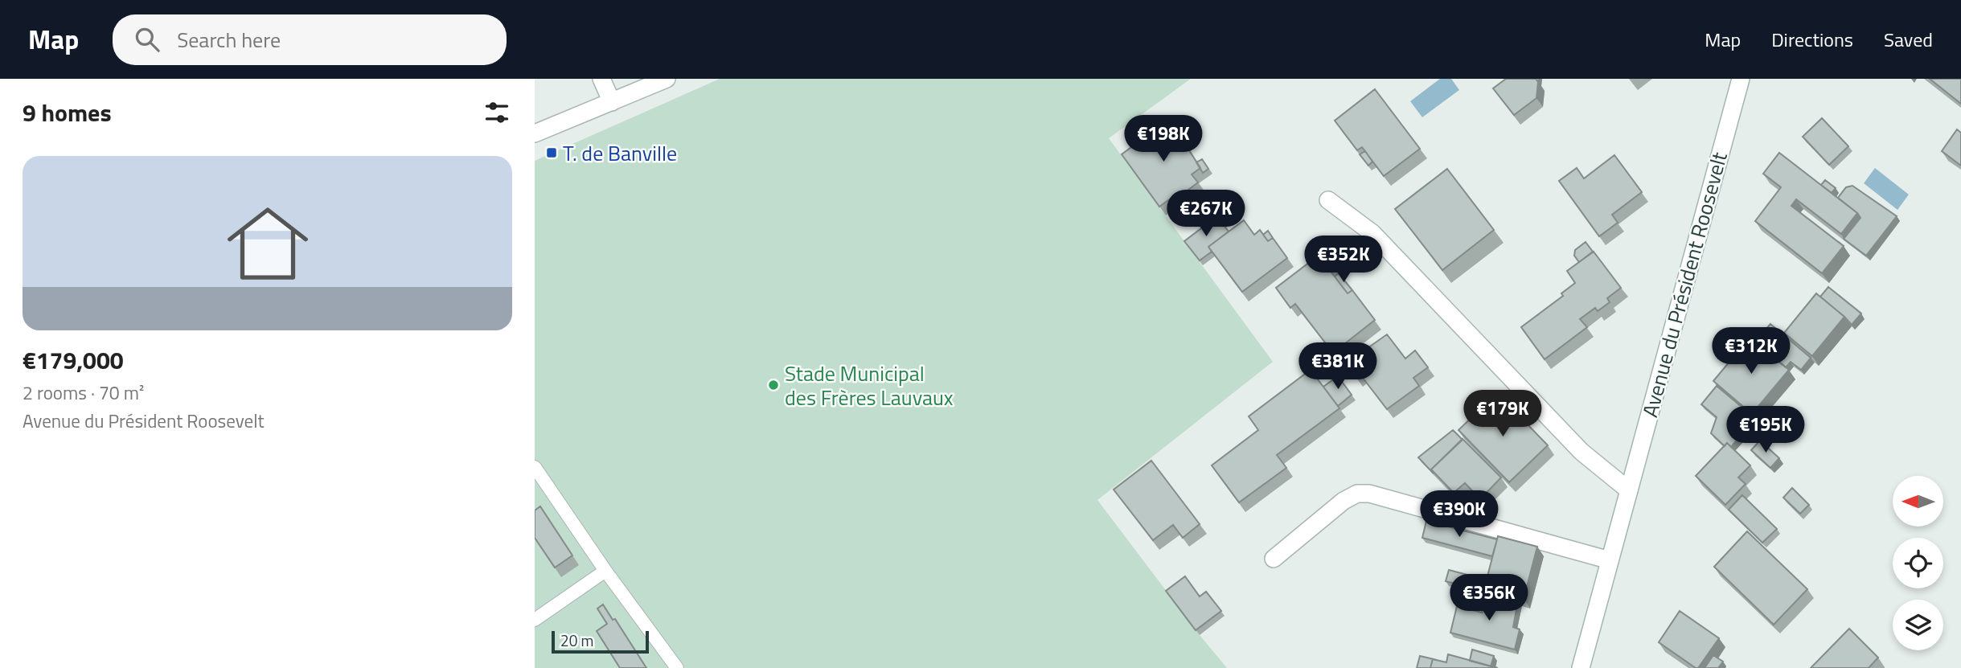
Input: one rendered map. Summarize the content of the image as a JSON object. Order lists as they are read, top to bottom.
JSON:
{
  "streets": {
    "street": ["Avenue du Président Roosevelt"]
  },
  "places": {
    "transit": ["T. de Banville"],
    "other": ["Stade Municipal des Frères Lauvaux"]
  },
  "scale_bar": "20 m",
  "north": "left",
  "page": {
    "header": "Map",
    "search": "Search here",
    "nav": ["Map", "Directions", "Saved"],
    "heading": "9 homes",
    "price": [
      "€198K",
      "€267K",
      "€352K",
      "€312K",
      "€381K",
      "€179K",
      "€195K",
      "€390K",
      "€356K"
    ],
    "list": [
      {
        "name": "€179,000",
        "note": "2 rooms · 70 m² · Avenue du Président Roosevelt"
      }
    ],
    "scale": "20 m"
  }
}
